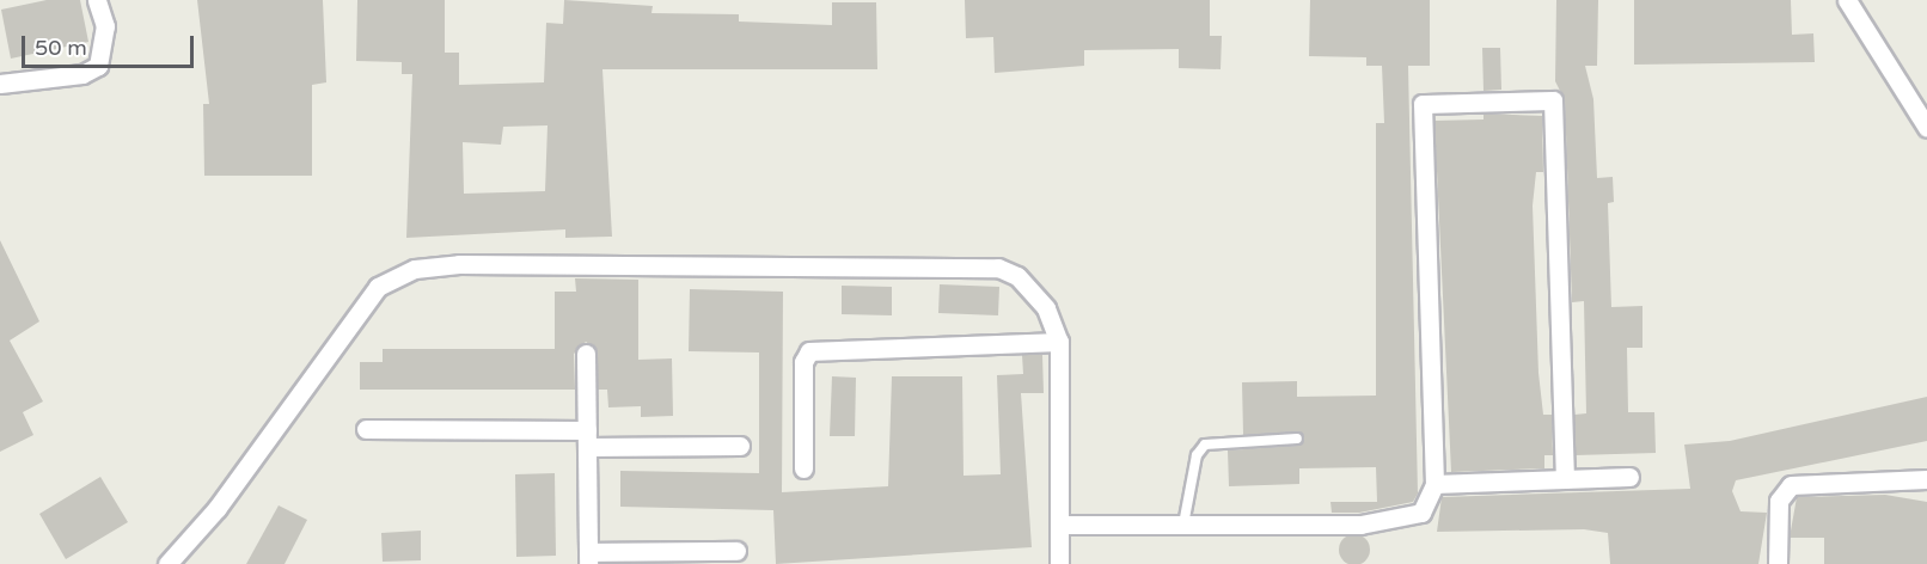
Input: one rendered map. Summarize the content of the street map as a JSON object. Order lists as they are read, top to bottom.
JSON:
{
  "scale_bar": "50 m"
}
